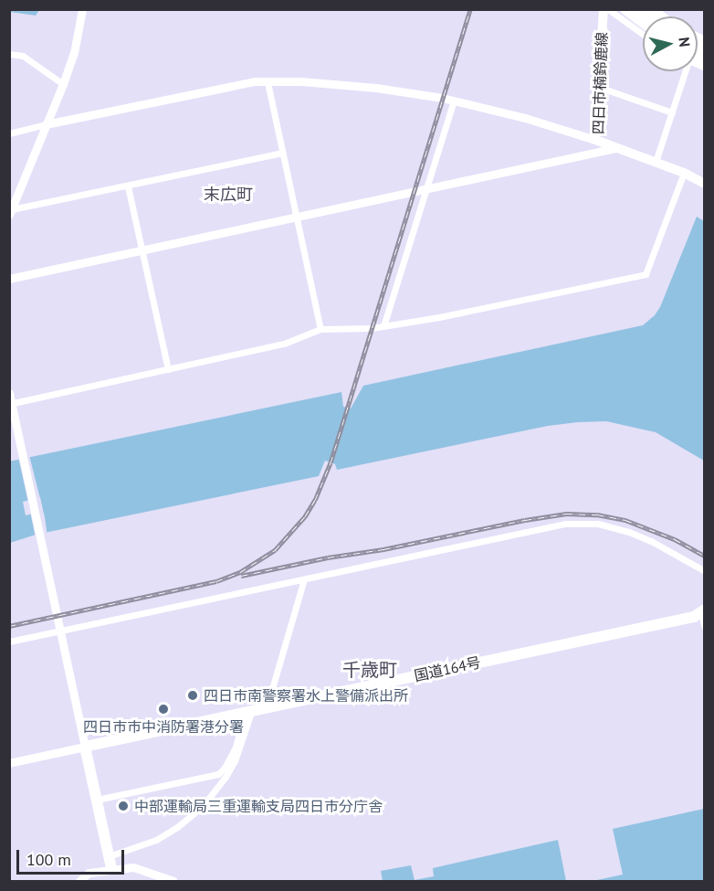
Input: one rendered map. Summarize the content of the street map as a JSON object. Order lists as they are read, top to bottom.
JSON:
{
  "streets": {
    "highway": ["国道164号"],
    "main road": ["四日市楠鈴鹿線"]
  },
  "districts": ["末広町", "千歳町"],
  "places": ["四日市南警察署水上警備派出所", "四日市市中消防署港分署", "中部運輸局三重運輸支局四日市分庁舎"],
  "scale_bar": "100 m",
  "north": "right"
}
